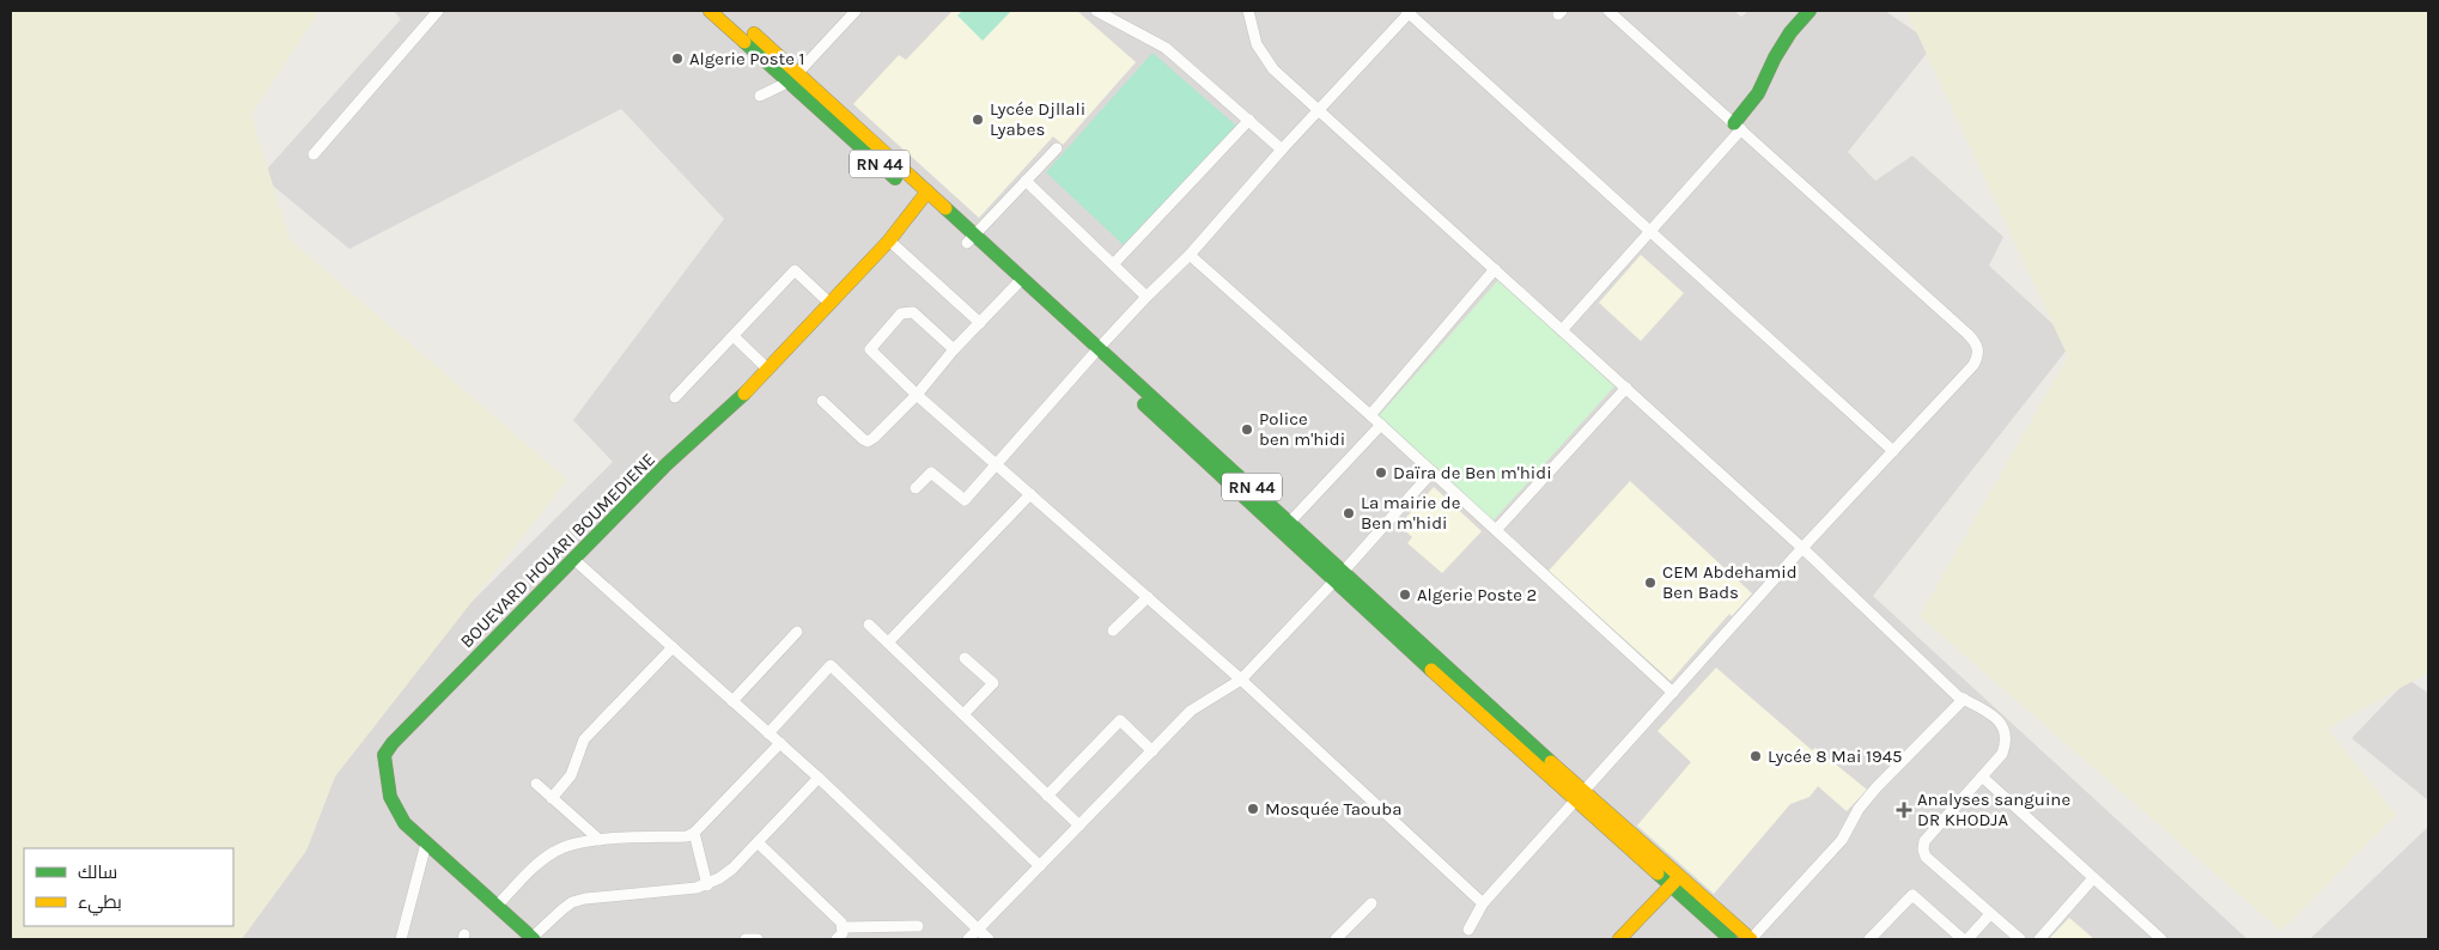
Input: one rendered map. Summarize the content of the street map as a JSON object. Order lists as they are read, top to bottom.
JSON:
{
  "streets": {
    "main road": ["RN 44", "BOUEVARD HOUARI BOUMEDIENE"]
  },
  "crossings": [
    ["RN 44", "BOUEVARD HOUARI BOUMEDIENE"]
  ],
  "places": {
    "other": [
      "Algerie Poste 1",
      "Lycée Djllali Lyabes",
      "Police ben m'hidi",
      "Daïra de Ben m'hidi",
      "La mairie de Ben m'hidi",
      "CEM Abdehamid Ben Bads",
      "Algerie Poste 2",
      "Lycée 8 Mai 1945",
      "Mosquée Taouba"
    ],
    "health": ["Analyses sanguine DR KHODJA"]
  },
  "legend": ["سالك", "بطيء"]
}
